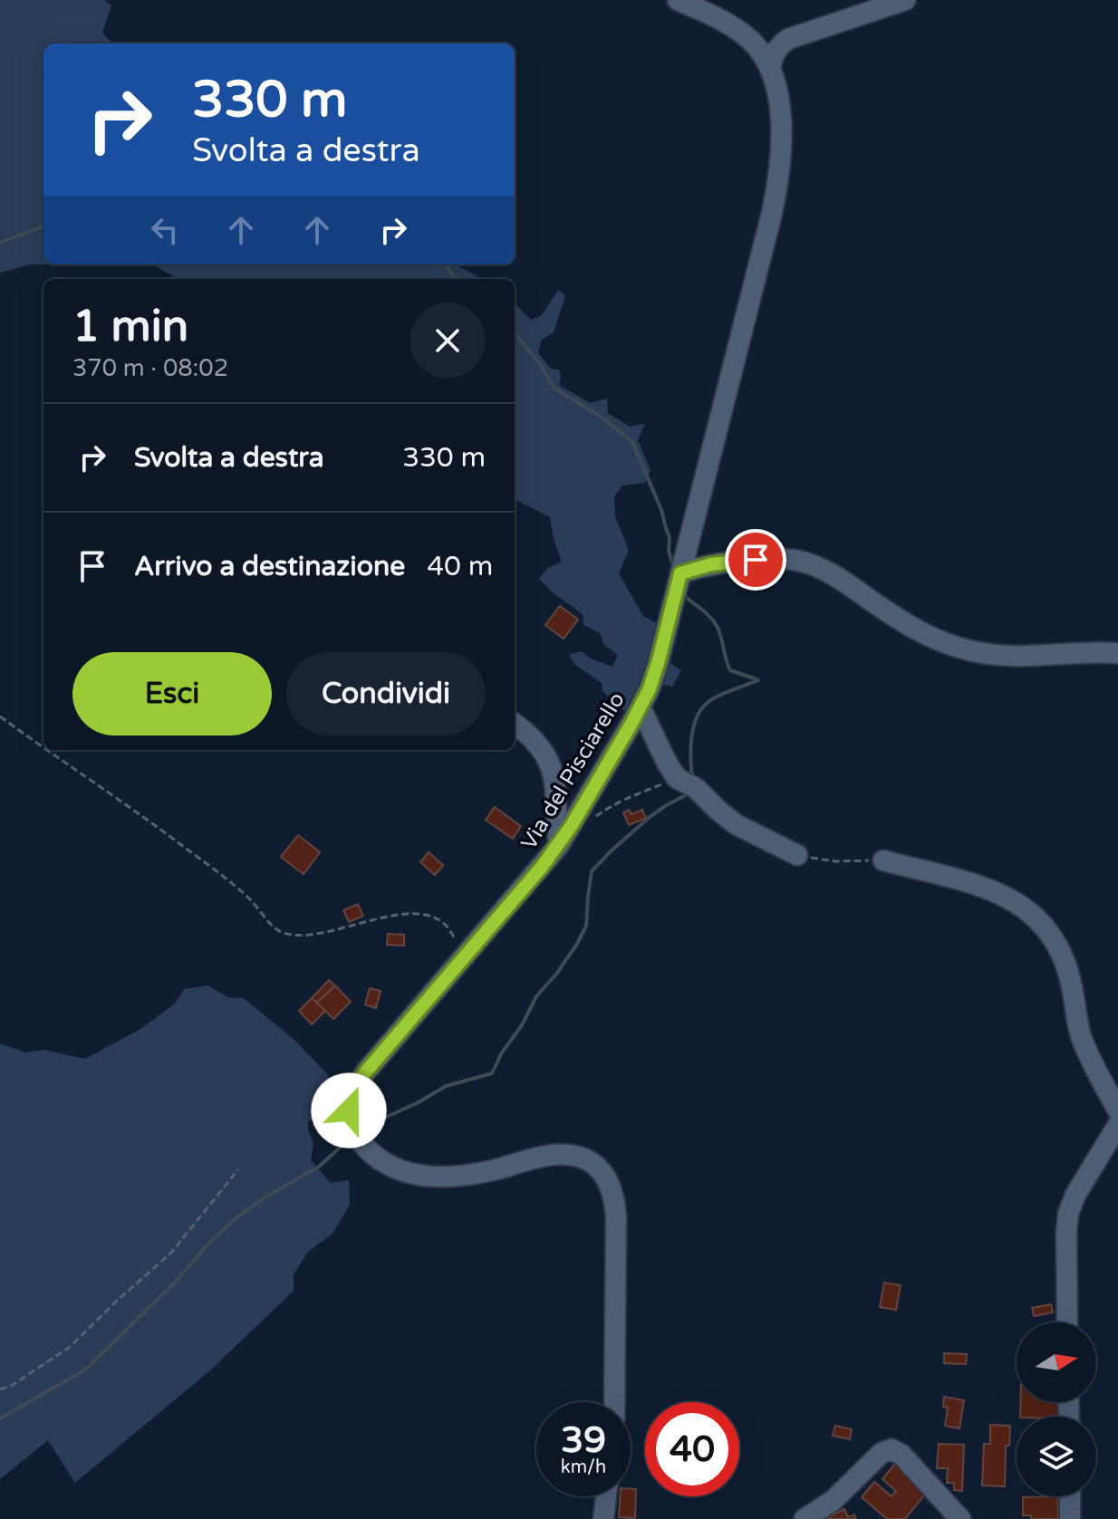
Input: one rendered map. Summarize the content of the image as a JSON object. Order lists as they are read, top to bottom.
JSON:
{
  "streets": {
    "street": ["Via del Pisciarello"]
  },
  "north": "right",
  "page": {
    "turn": ["330 m", "Svolta a destra"],
    "heading": ["1 min", "370 m · 08:02"],
    "list": [
      {
        "name": "Svolta a destra",
        "value": "330 m"
      },
      {
        "name": "Arrivo a destinazione",
        "value": "40 m"
      }
    ],
    "buttons": ["Esci", "Condividi"],
    "speed": "39 km/h",
    "limit": "40"
  }
}
